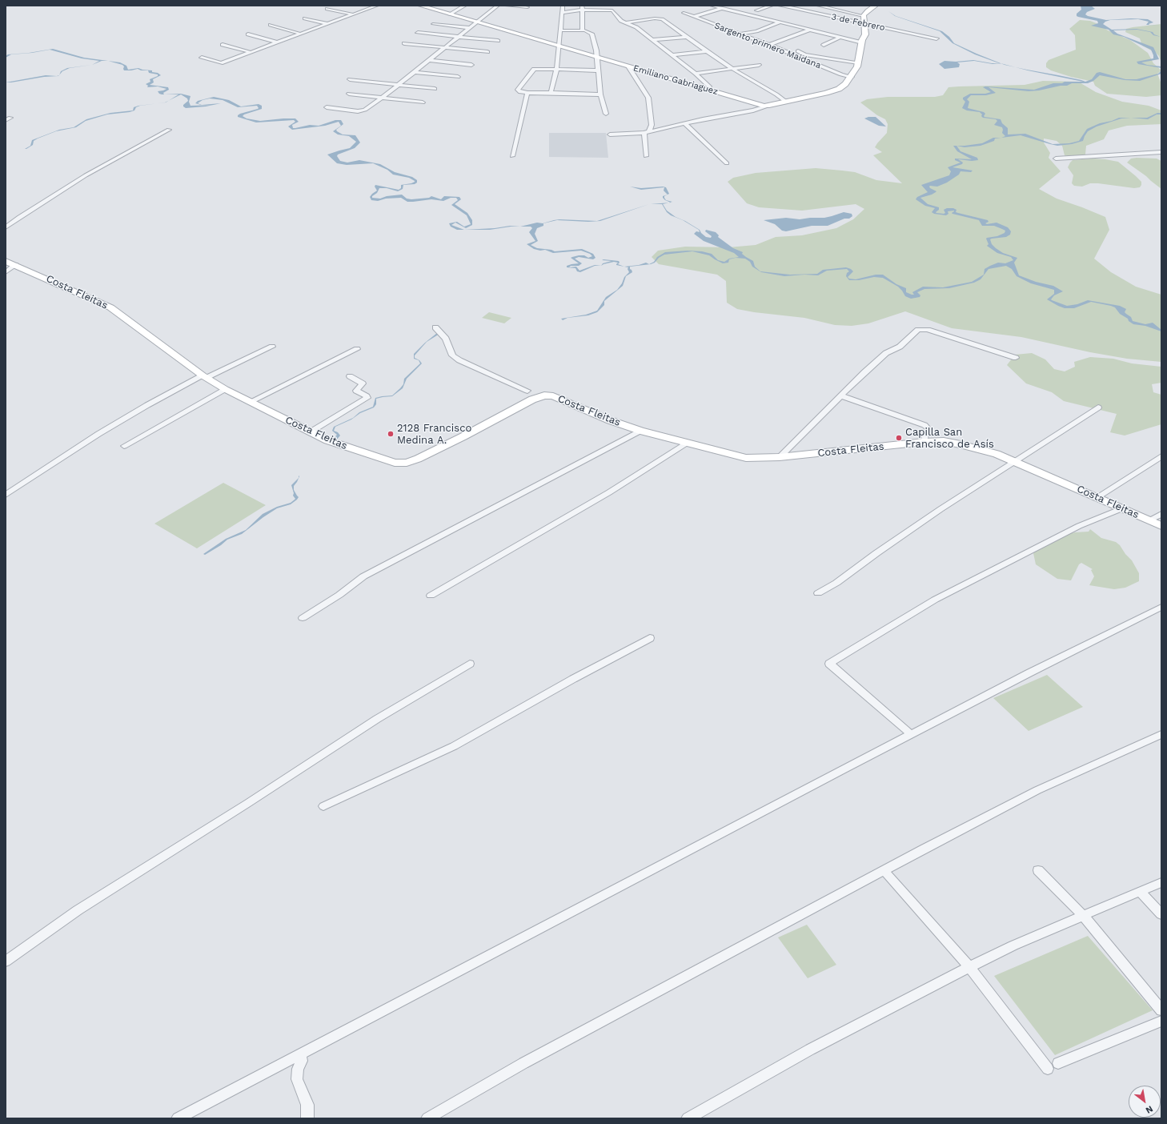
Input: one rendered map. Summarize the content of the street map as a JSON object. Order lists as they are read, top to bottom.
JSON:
{
  "streets": {
    "main road": ["Emiliano Gabriaguez", "Costa Fleitas"],
    "street": ["3 de Febrero", "Sargento primero Maidana"]
  },
  "crossings": [
    ["3 de Febrero", "Emiliano Gabriaguez"],
    ["Sargento primero Maidana", "Emiliano Gabriaguez"]
  ],
  "places": ["2128 Francisco Medina A.", "Capilla San Francisco de Asís"],
  "north": "bottom right"
}
